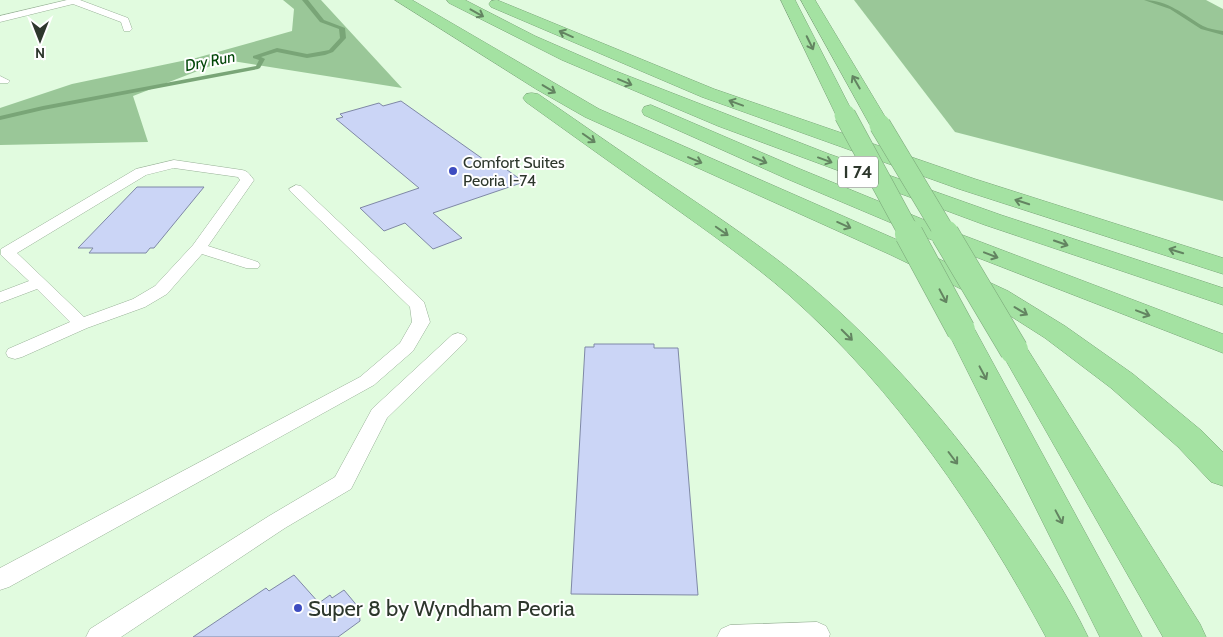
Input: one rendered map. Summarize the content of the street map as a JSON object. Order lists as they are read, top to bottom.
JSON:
{
  "streets": {
    "highway": ["I 74"]
  },
  "water": ["Dry Run"],
  "places": ["Comfort Suites Peoria I-74", "Super 8 by Wyndham Peoria"],
  "north": "bottom"
}
